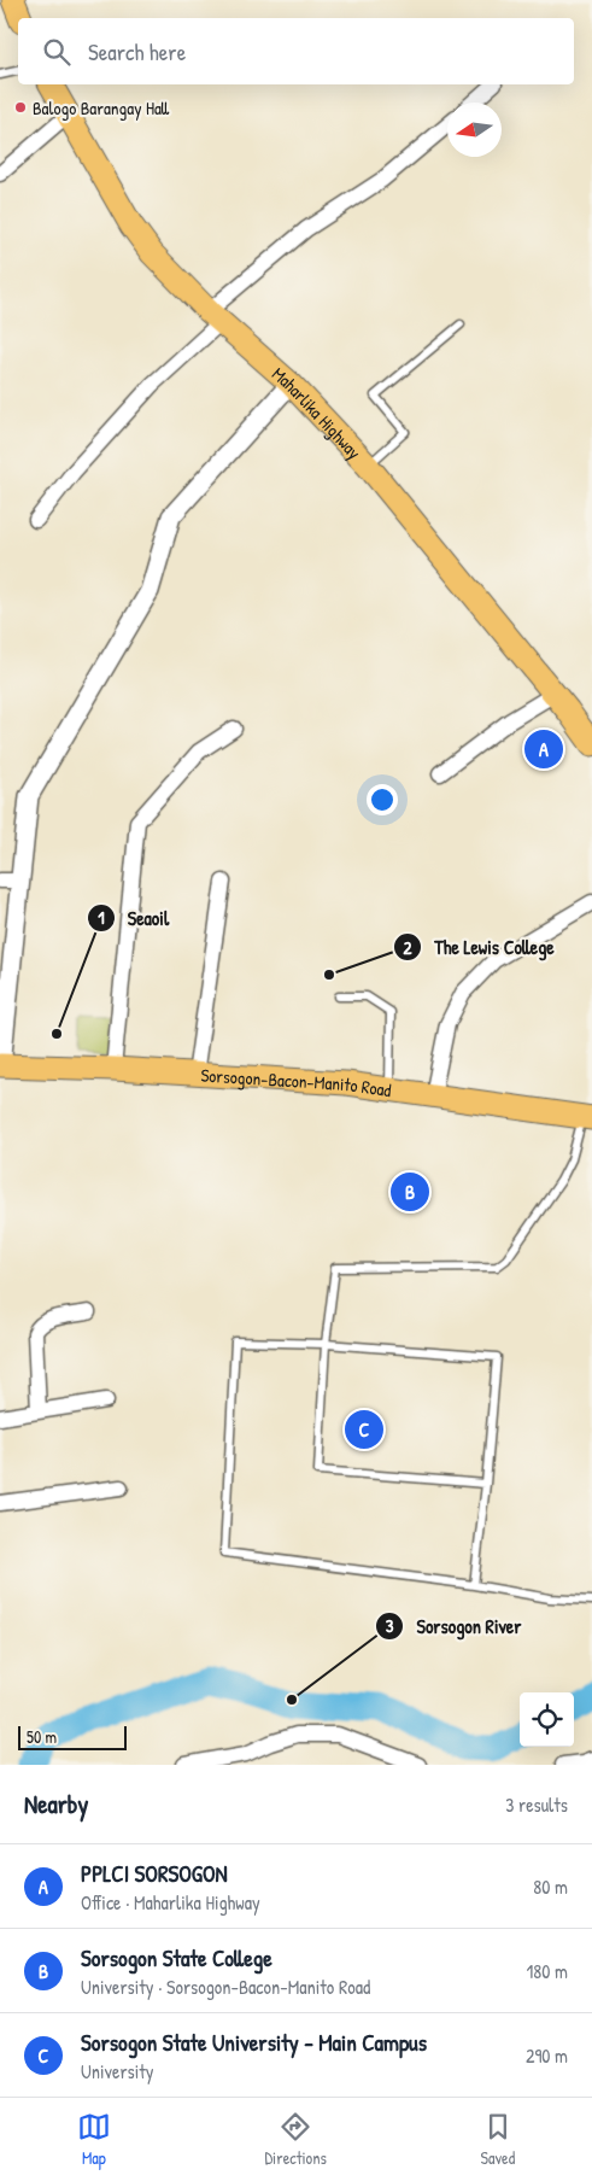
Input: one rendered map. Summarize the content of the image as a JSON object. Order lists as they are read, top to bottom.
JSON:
{
  "streets": {
    "main road": ["Maharlika Highway", "Sorsogon-Bacon-Manito Road"]
  },
  "places": [
    "Balogo Barangay Hall",
    "The Lewis College",
    "Seaoil",
    "Sorsogon River"
  ],
  "scale_bar": "50 m",
  "north": "left",
  "page": {
    "search": "Search here",
    "pins": ["A", "B", "C"],
    "scale": "50 m",
    "heading": ["Nearby", "3 results"],
    "list": [
      {
        "mark": "A",
        "name": "PPLCI SORSOGON",
        "note": "Office · Maharlika Highway",
        "value": "80 m"
      },
      {
        "mark": "B",
        "name": "Sorsogon State College",
        "note": "University · Sorsogon-Bacon-Manito Road",
        "value": "180 m"
      },
      {
        "mark": "C",
        "name": "Sorsogon State University - Main Campus",
        "note": "University",
        "value": "290 m"
      }
    ],
    "nav": ["Map", "Directions", "Saved"]
  }
}
